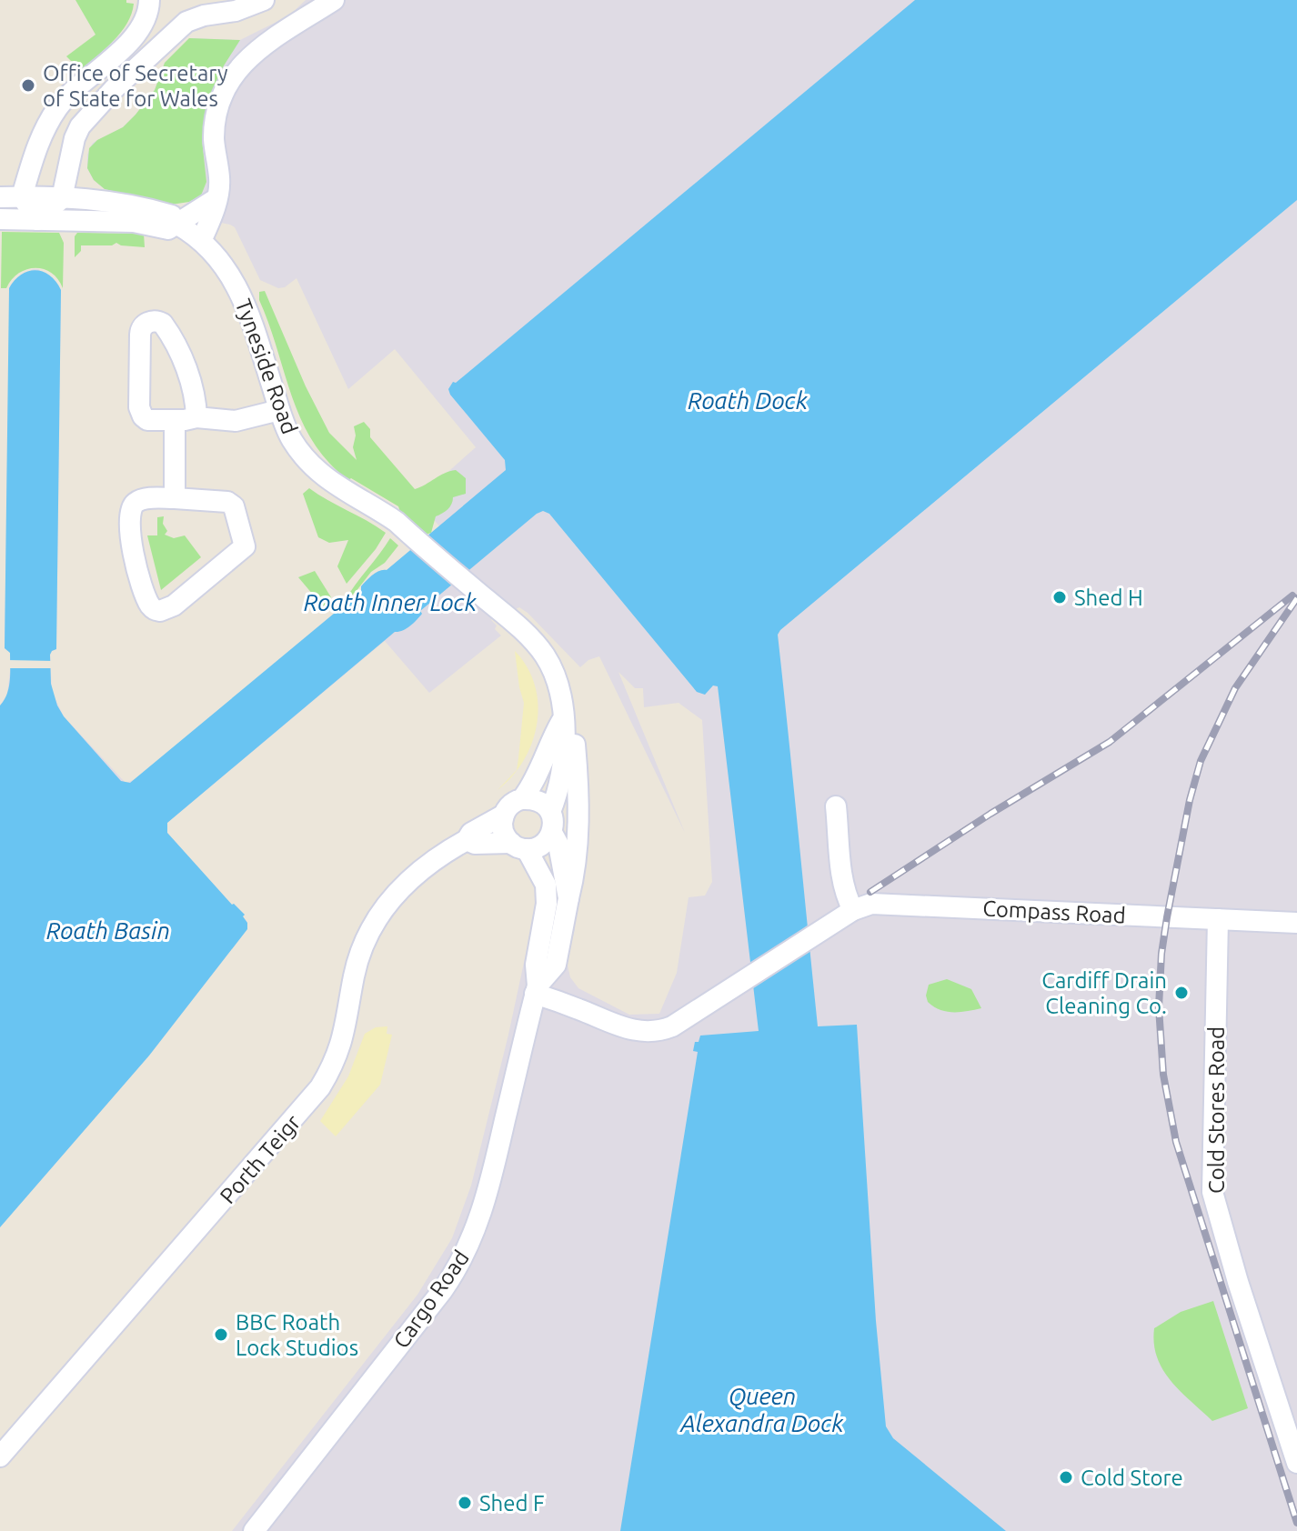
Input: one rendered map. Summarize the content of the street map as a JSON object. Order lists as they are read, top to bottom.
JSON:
{
  "streets": {
    "street": [
      "Tyneside Road",
      "Compass Road",
      "Cold Stores Road",
      "Porth Teigr",
      "Cargo Road"
    ]
  },
  "crossings": [
    ["Compass Road", "Cold Stores Road"],
    ["Compass Road", "Cargo Road"]
  ],
  "water": [
    "Roath Dock",
    "Roath Inner Lock",
    "Roath Basin",
    "Queen Alexandra Dock"
  ],
  "places": [
    "Office of Secretary of State for Wales",
    "Shed H",
    "Cardiff Drain Cleaning Co.",
    "BBC Roath Lock Studios",
    "Cold Store",
    "Shed F"
  ]
}
